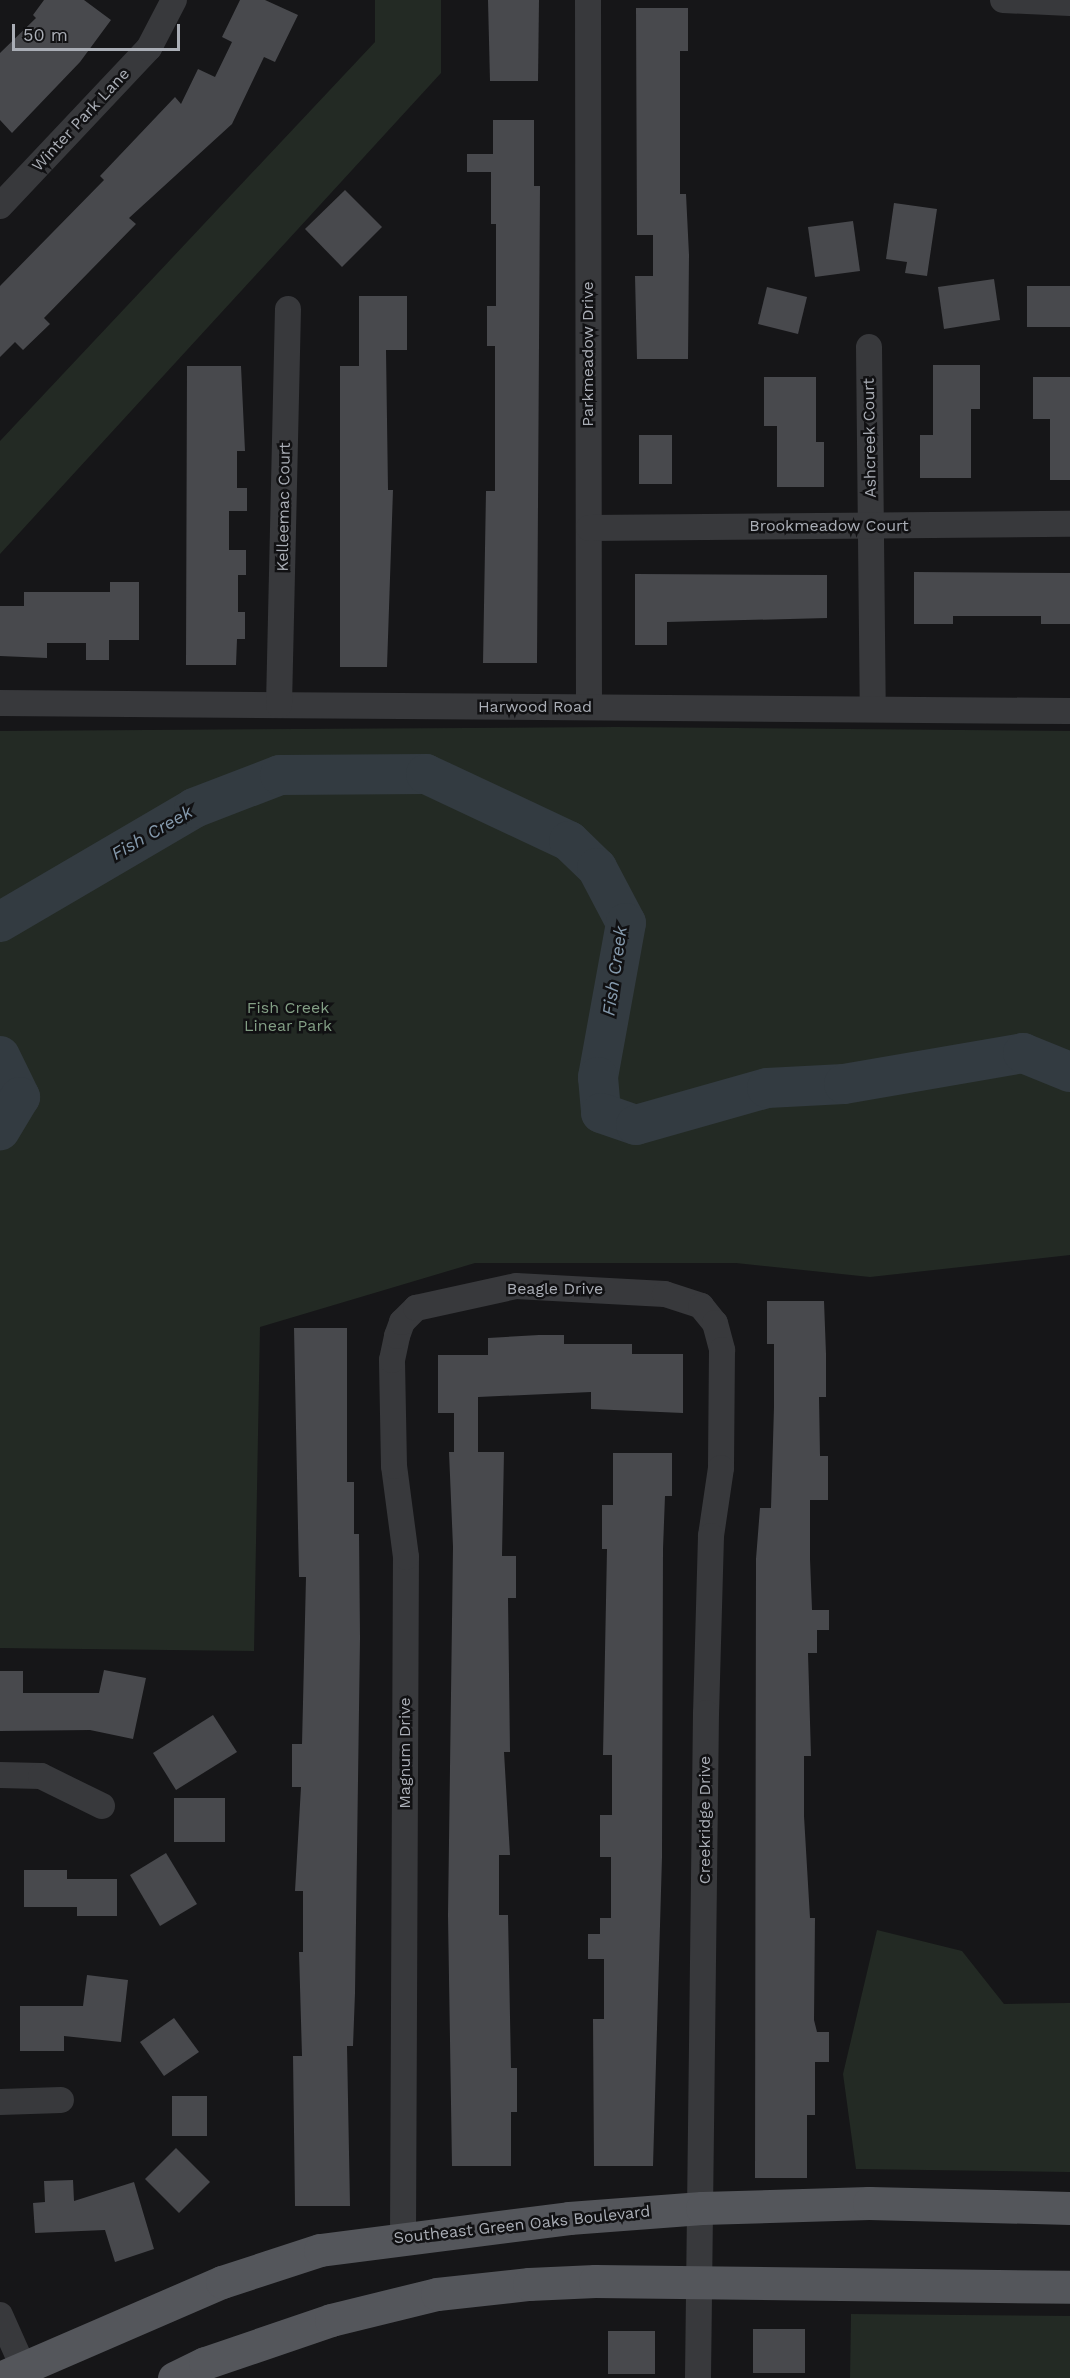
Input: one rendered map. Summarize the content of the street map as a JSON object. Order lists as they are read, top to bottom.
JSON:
{
  "streets": {
    "main road": ["Southeast Green Oaks Boulevard"],
    "street": [
      "Winter Park Lane",
      "Parkmeadow Drive",
      "Ashcreek Court",
      "Kelleemac Court",
      "Brookmeadow Court",
      "Harwood Road",
      "Beagle Drive",
      "Magnum Drive",
      "Creekridge Drive"
    ]
  },
  "crossings": [
    ["Parkmeadow Drive", "Brookmeadow Court"],
    ["Parkmeadow Drive", "Harwood Road"],
    ["Ashcreek Court", "Brookmeadow Court"],
    ["Ashcreek Court", "Harwood Road"],
    ["Kelleemac Court", "Harwood Road"],
    ["Beagle Drive", "Magnum Drive"],
    ["Beagle Drive", "Creekridge Drive"],
    ["Magnum Drive", "Southeast Green Oaks Boulevard"],
    ["Creekridge Drive", "Southeast Green Oaks Boulevard"]
  ],
  "water": ["Fish Creek"],
  "parks": ["Fish Creek Linear Park"],
  "scale_bar": "50 m"
}
